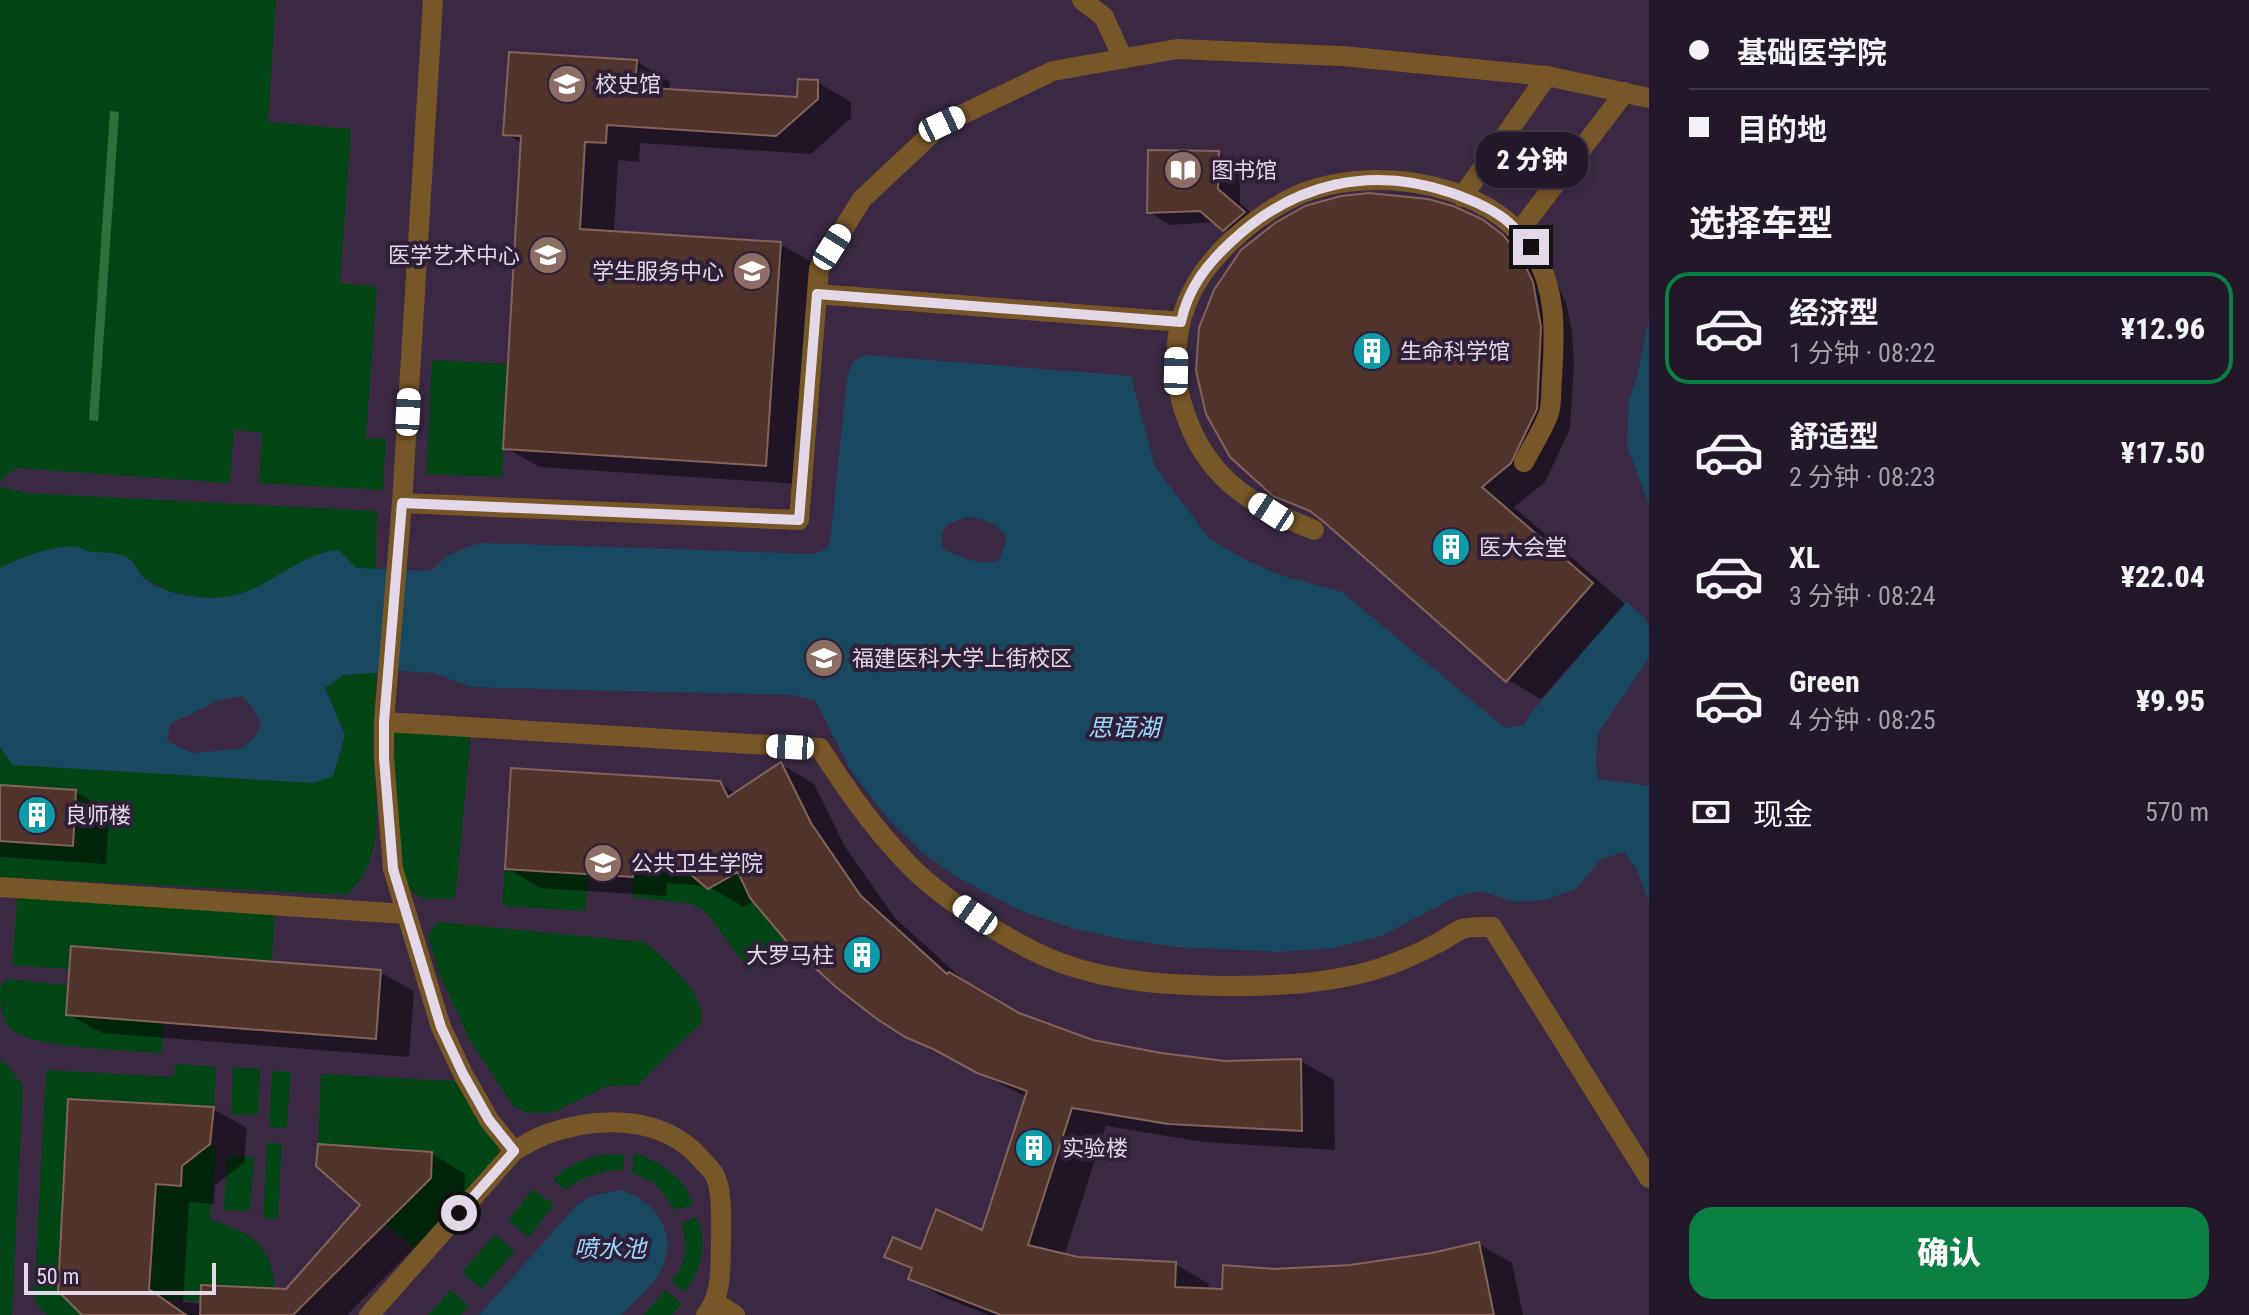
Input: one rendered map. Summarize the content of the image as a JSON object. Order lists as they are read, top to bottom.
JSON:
{
  "water": ["思语湖", "喷水池"],
  "places": {
    "school or university": [
      "校史馆",
      "医学艺术中心",
      "学生服务中心",
      "福建医科大学上街校区",
      "公共卫生学院"
    ],
    "library": ["图书馆"],
    "building": [
      "生命科学馆",
      "医大会堂",
      "良师楼",
      "大罗马柱",
      "实验楼"
    ]
  },
  "scale_bar": "50 m",
  "page": {
    "banner": ["基础医学院", "目的地"],
    "bubble": "2 分钟",
    "heading": "选择车型",
    "list": [
      {
        "name": "经济型",
        "note": "1 分钟 · 08:22",
        "value": "¥12.96"
      },
      {
        "name": "舒适型",
        "note": "2 分钟 · 08:23",
        "value": "¥17.50"
      },
      {
        "name": "XL",
        "note": "3 分钟 · 08:24",
        "value": "¥22.04"
      },
      {
        "name": "Green",
        "note": "4 分钟 · 08:25",
        "value": "¥9.95"
      }
    ],
    "pay": ["现金", "570 m"],
    "buttons": "确认",
    "scale": "50 m"
  }
}
